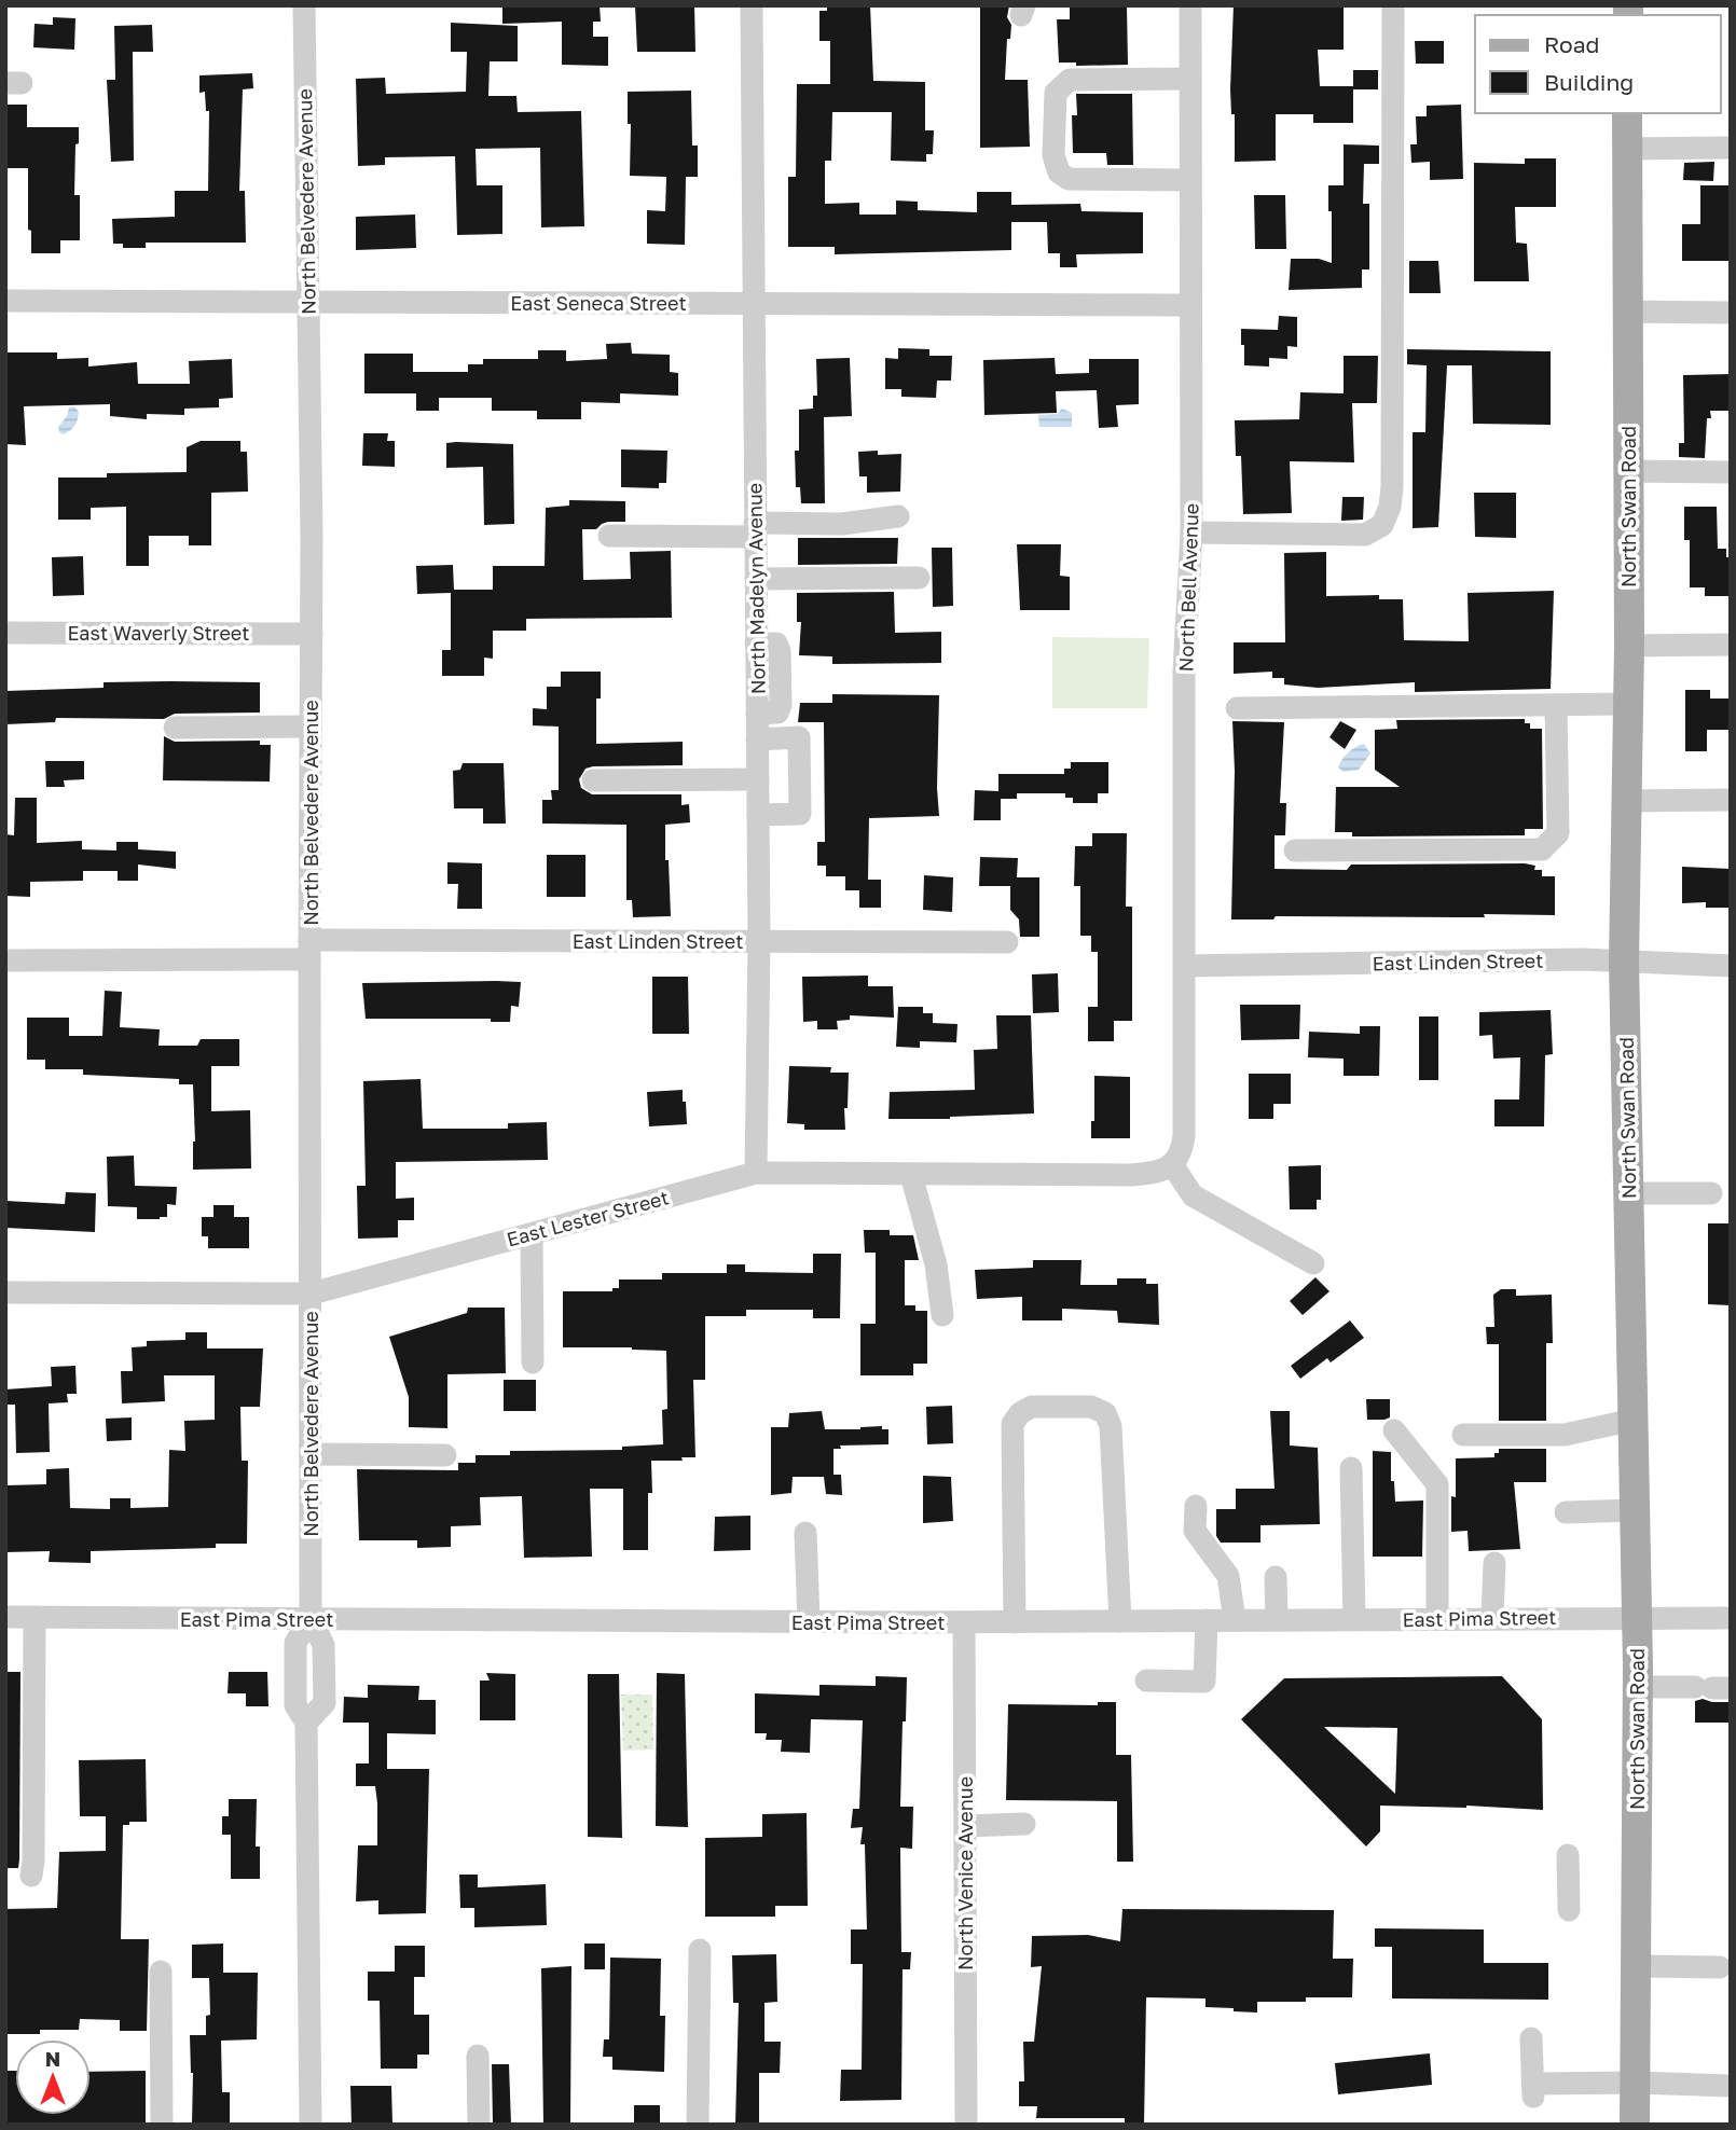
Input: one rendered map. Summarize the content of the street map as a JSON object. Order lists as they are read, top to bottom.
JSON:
{
  "streets": {
    "main road": ["North Swan Road"],
    "street": [
      "North Belvedere Avenue",
      "East Seneca Street",
      "North Bell Avenue",
      "North Madelyn Avenue",
      "East Waverly Street",
      "East Linden Street",
      "East Lester Street",
      "East Pima Street",
      "North Venice Avenue"
    ]
  },
  "crossings": [
    ["North Belvedere Avenue", "East Seneca Street"],
    ["North Belvedere Avenue", "East Waverly Street"],
    ["North Belvedere Avenue", "East Linden Street"],
    ["North Belvedere Avenue", "East Lester Street"],
    ["North Belvedere Avenue", "East Pima Street"],
    ["East Seneca Street", "North Bell Avenue"],
    ["East Seneca Street", "North Madelyn Avenue"],
    ["North Swan Road", "East Linden Street"],
    ["North Swan Road", "East Pima Street"],
    ["North Bell Avenue", "East Linden Street"],
    ["North Bell Avenue", "East Lester Street"],
    ["North Madelyn Avenue", "East Linden Street"],
    ["North Madelyn Avenue", "East Lester Street"],
    ["East Pima Street", "North Venice Avenue"]
  ],
  "legend": ["Road", "Building"],
  "north": "top"
}
